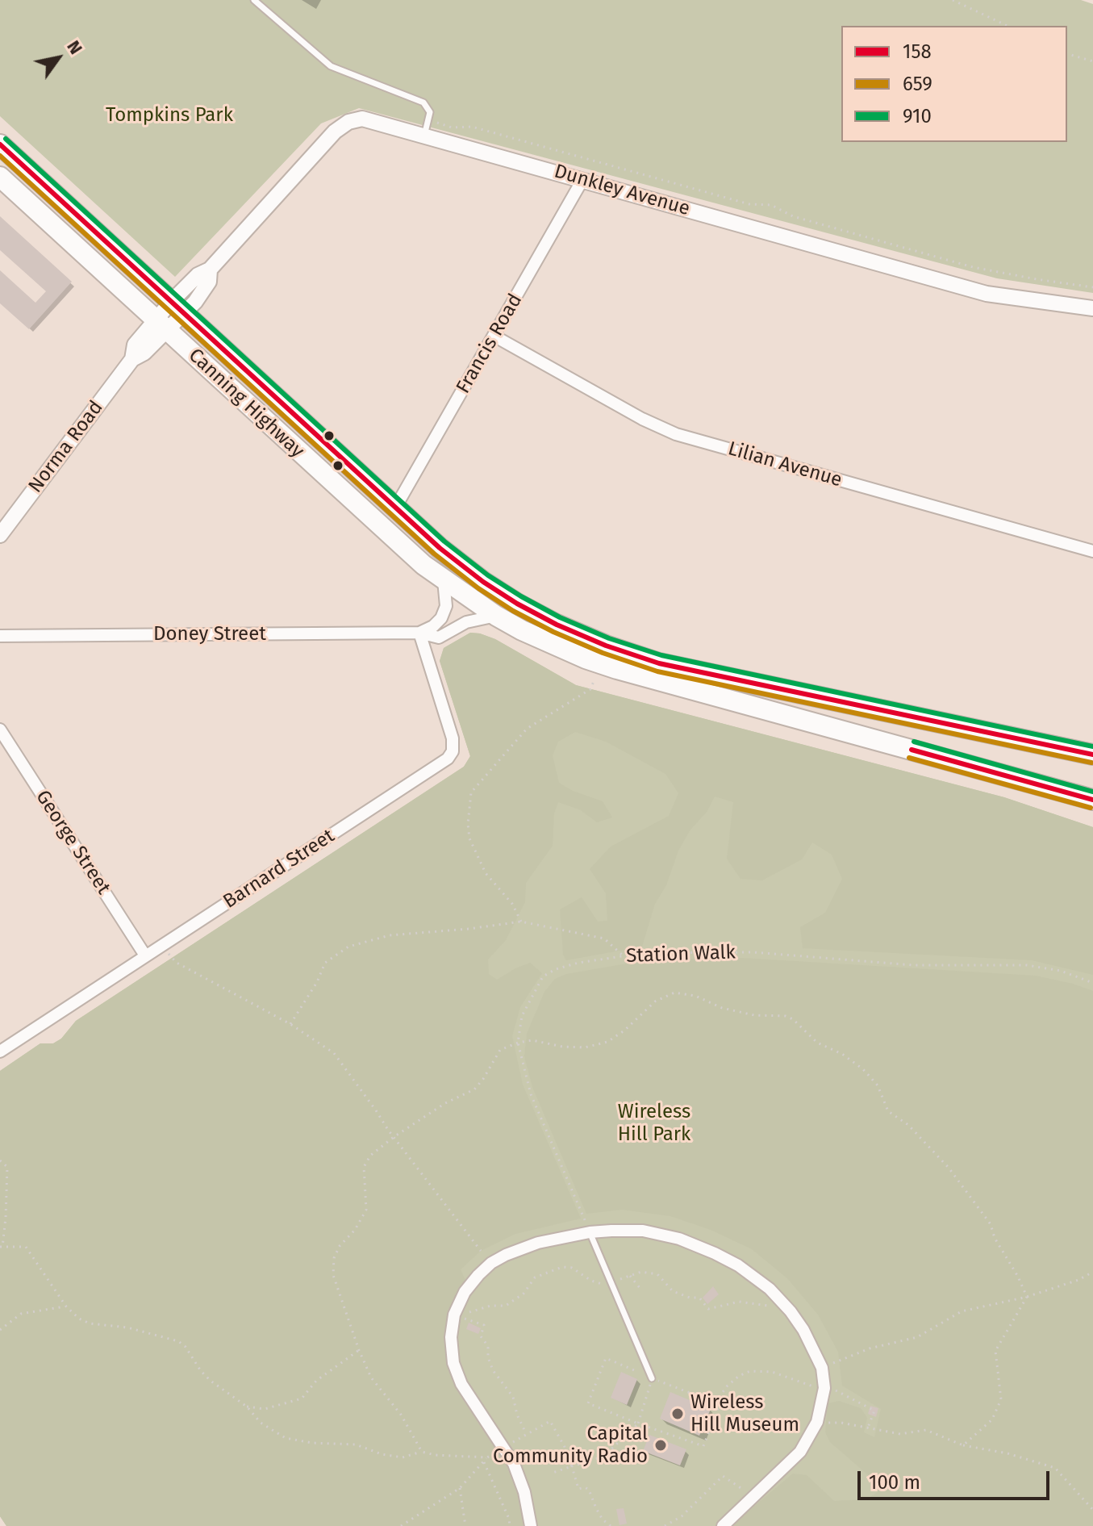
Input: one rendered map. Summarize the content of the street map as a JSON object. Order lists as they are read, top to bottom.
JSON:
{
  "streets": {
    "highway": ["Canning Highway"],
    "street": [
      "Dunkley Avenue",
      "Francis Road",
      "Norma Road",
      "Lilian Avenue",
      "Doney Street",
      "George Street",
      "Barnard Street"
    ],
    "path": ["Station Walk"]
  },
  "crossings": [
    ["Dunkley Avenue", "Francis Road"],
    ["Dunkley Avenue", "Canning Highway"],
    ["Dunkley Avenue", "Norma Road"],
    ["Francis Road", "Canning Highway"],
    ["Francis Road", "Lilian Avenue"],
    ["Canning Highway", "Norma Road"],
    ["Canning Highway", "Doney Street"],
    ["Doney Street", "Barnard Street"],
    ["George Street", "Barnard Street"]
  ],
  "parks": ["Tompkins Park", "Wireless Hill Park"],
  "places": ["Wireless Hill Museum", "Capital Community Radio"],
  "lines": ["transit line 910", "transit line 158", "transit line 659"],
  "legend": ["158", "659", "910"],
  "scale_bar": "100 m",
  "north": "top right"
}
